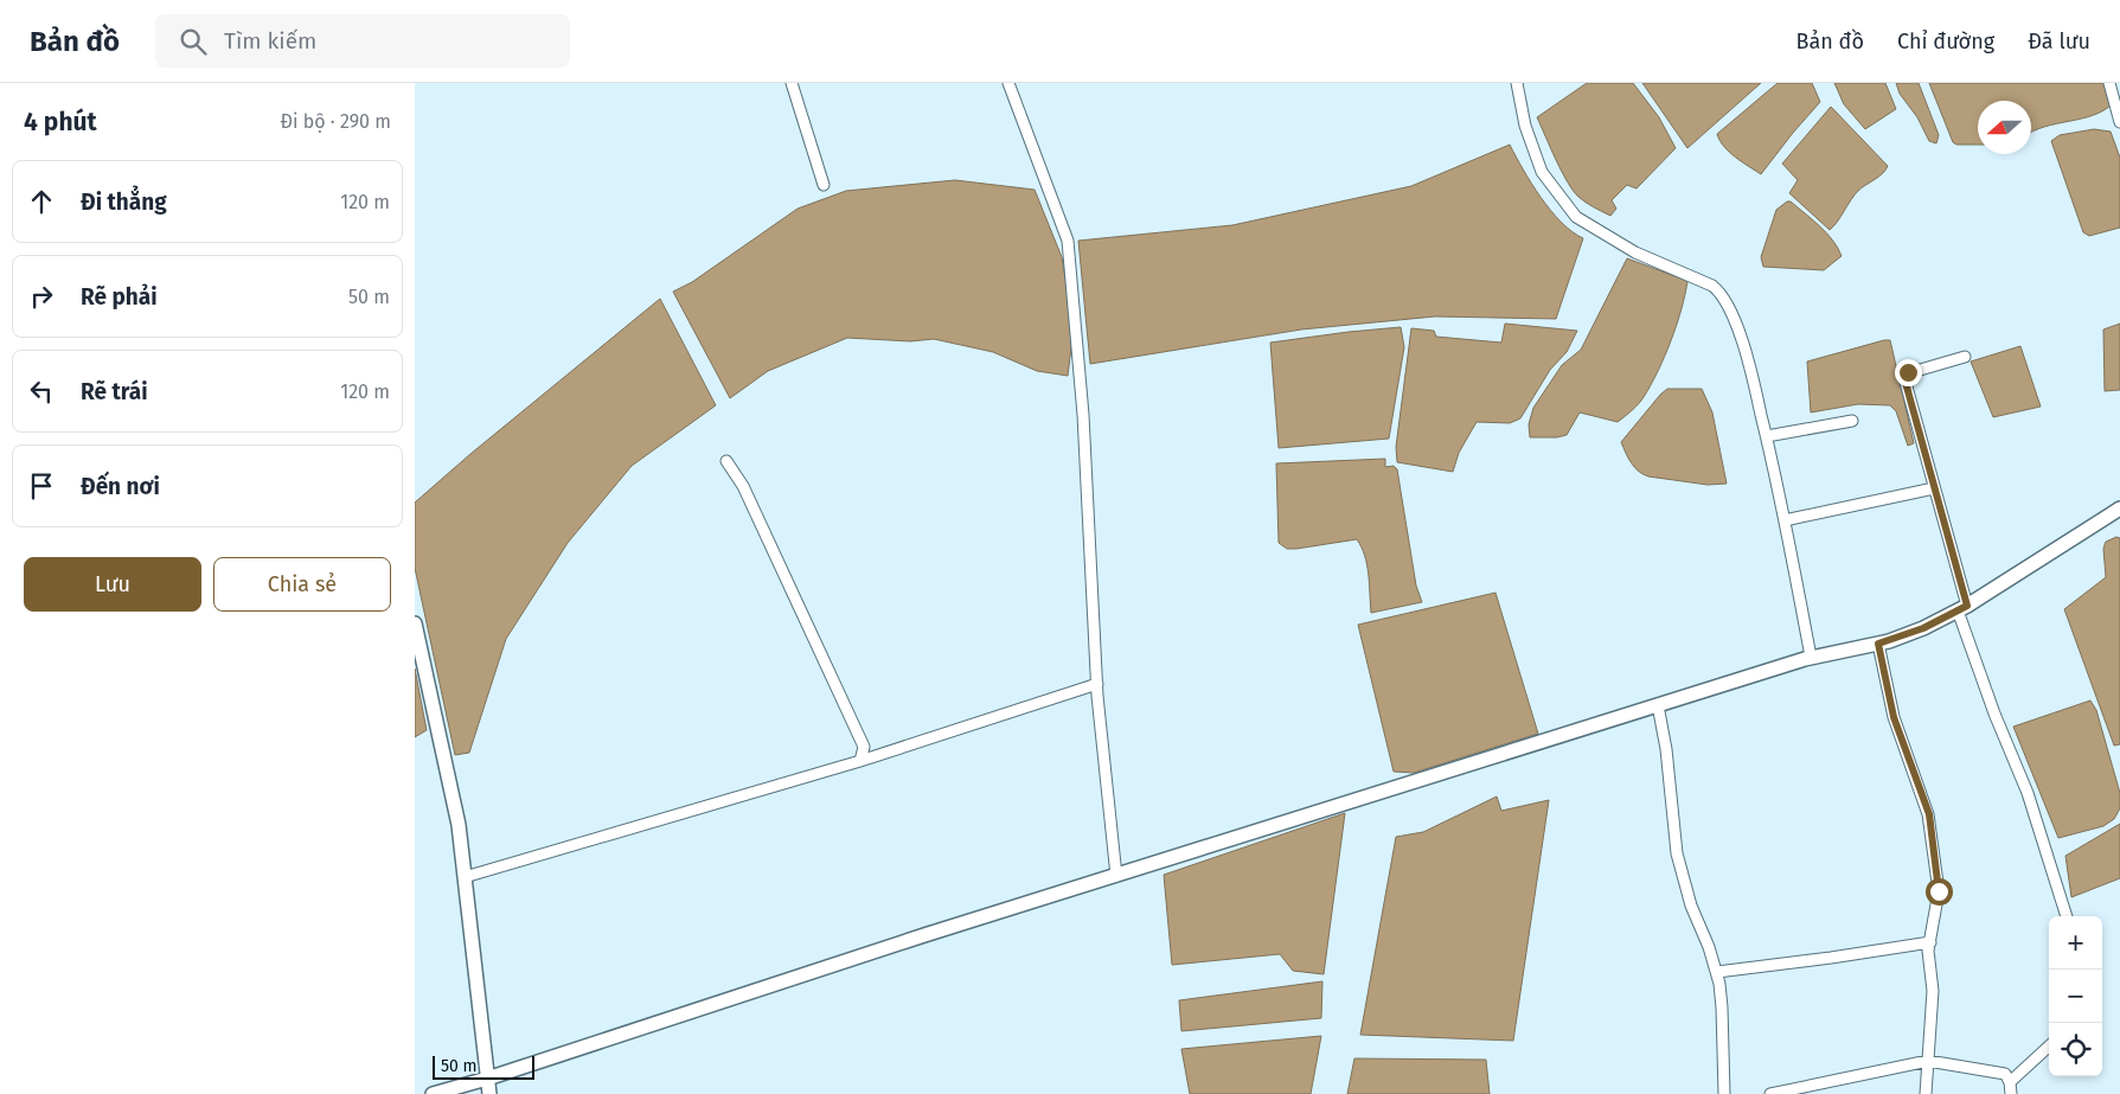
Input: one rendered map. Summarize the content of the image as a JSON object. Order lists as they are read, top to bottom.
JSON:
{
  "scale_bar": "50 m",
  "north": "left",
  "page": {
    "header": "Bản đồ",
    "search": "Tìm kiếm",
    "nav": ["Bản đồ", "Chỉ đường", "Đã lưu"],
    "heading": ["4 phút", "Đi bộ · 290 m"],
    "list": [
      ["Đi thẳng", "120 m"],
      ["Rẽ phải", "50 m"],
      ["Rẽ trái", "120 m"],
      "Đến nơi"
    ],
    "buttons": ["Lưu", "Chia sẻ"],
    "map_buttons": ["+", "−"],
    "scale": "50 m"
  }
}
